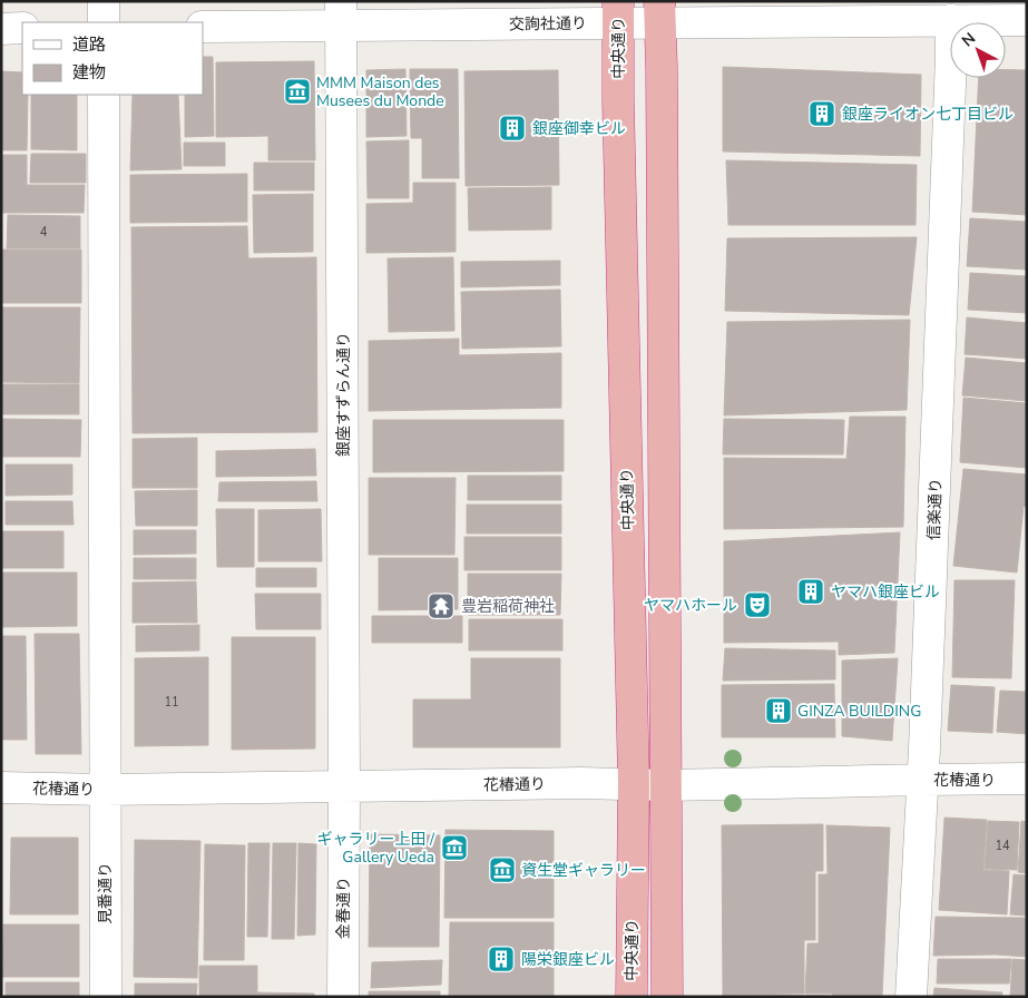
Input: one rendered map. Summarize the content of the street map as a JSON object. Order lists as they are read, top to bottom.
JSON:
{
  "streets": {
    "highway": ["中央通り"],
    "street": [
      "交詢社通り",
      "銀座すずらん通り",
      "信楽通り",
      "花椿通り",
      "見番通り",
      "金春通り"
    ]
  },
  "crossings": [
    ["交詢社通り", "中央通り"],
    ["交詢社通り", "銀座すずらん通り"],
    ["交詢社通り", "信楽通り"],
    ["中央通り", "花椿通り"],
    ["銀座すずらん通り", "花椿通り"],
    ["銀座すずらん通り", "金春通り"],
    ["信楽通り", "花椿通り"],
    ["花椿通り", "見番通り"],
    ["花椿通り", "金春通り"]
  ],
  "places": {
    "museum": ["MMM Maison des Musees du Monde", "ギャラリー上田 / Gallery Ueda", "資生堂ギャラリー"],
    "building": [
      "銀座ライオン七丁目ビル",
      "銀座御幸ビル",
      "ヤマハ銀座ビル",
      "GINZA BUILDING",
      "陽栄銀座ビル"
    ],
    "theatre": ["ヤマハホール"],
    "temple": ["豊岩稲荷神社"]
  },
  "house_numbers": ["4", "11", "14"],
  "legend": ["道路", "建物"],
  "north": "top left"
}
